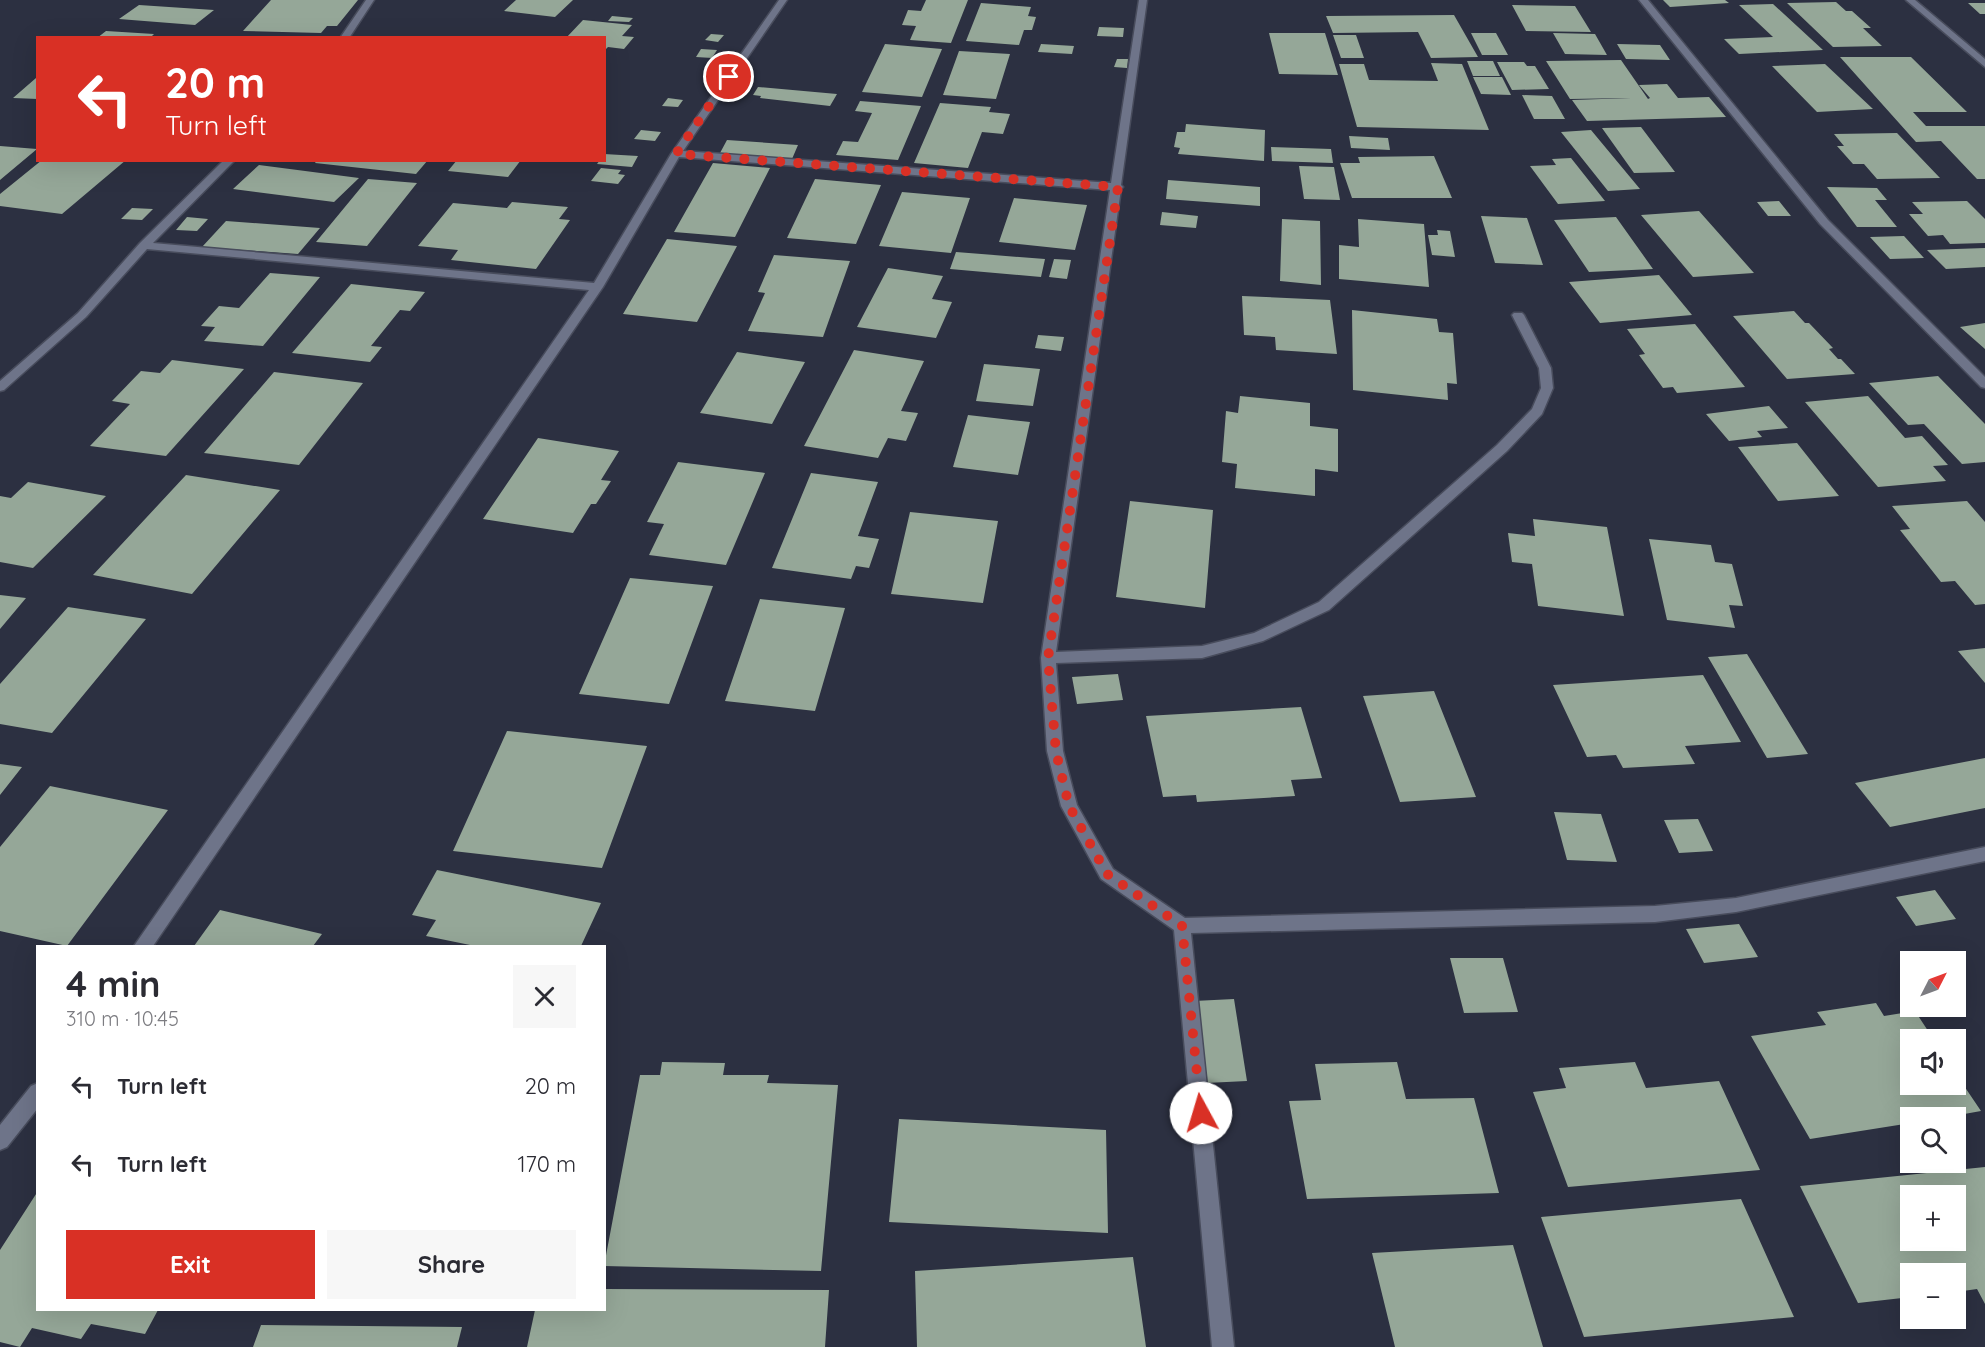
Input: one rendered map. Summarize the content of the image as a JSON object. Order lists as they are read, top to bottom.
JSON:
{
  "north": "top right",
  "page": {
    "turn": ["20 m", "Turn left"],
    "heading": ["4 min", "310 m · 10:45"],
    "map_buttons": ["+", "−"],
    "list": [
      {
        "name": "Turn left",
        "value": "20 m"
      },
      {
        "name": "Turn left",
        "value": "170 m"
      }
    ],
    "buttons": ["Exit", "Share"]
  }
}
